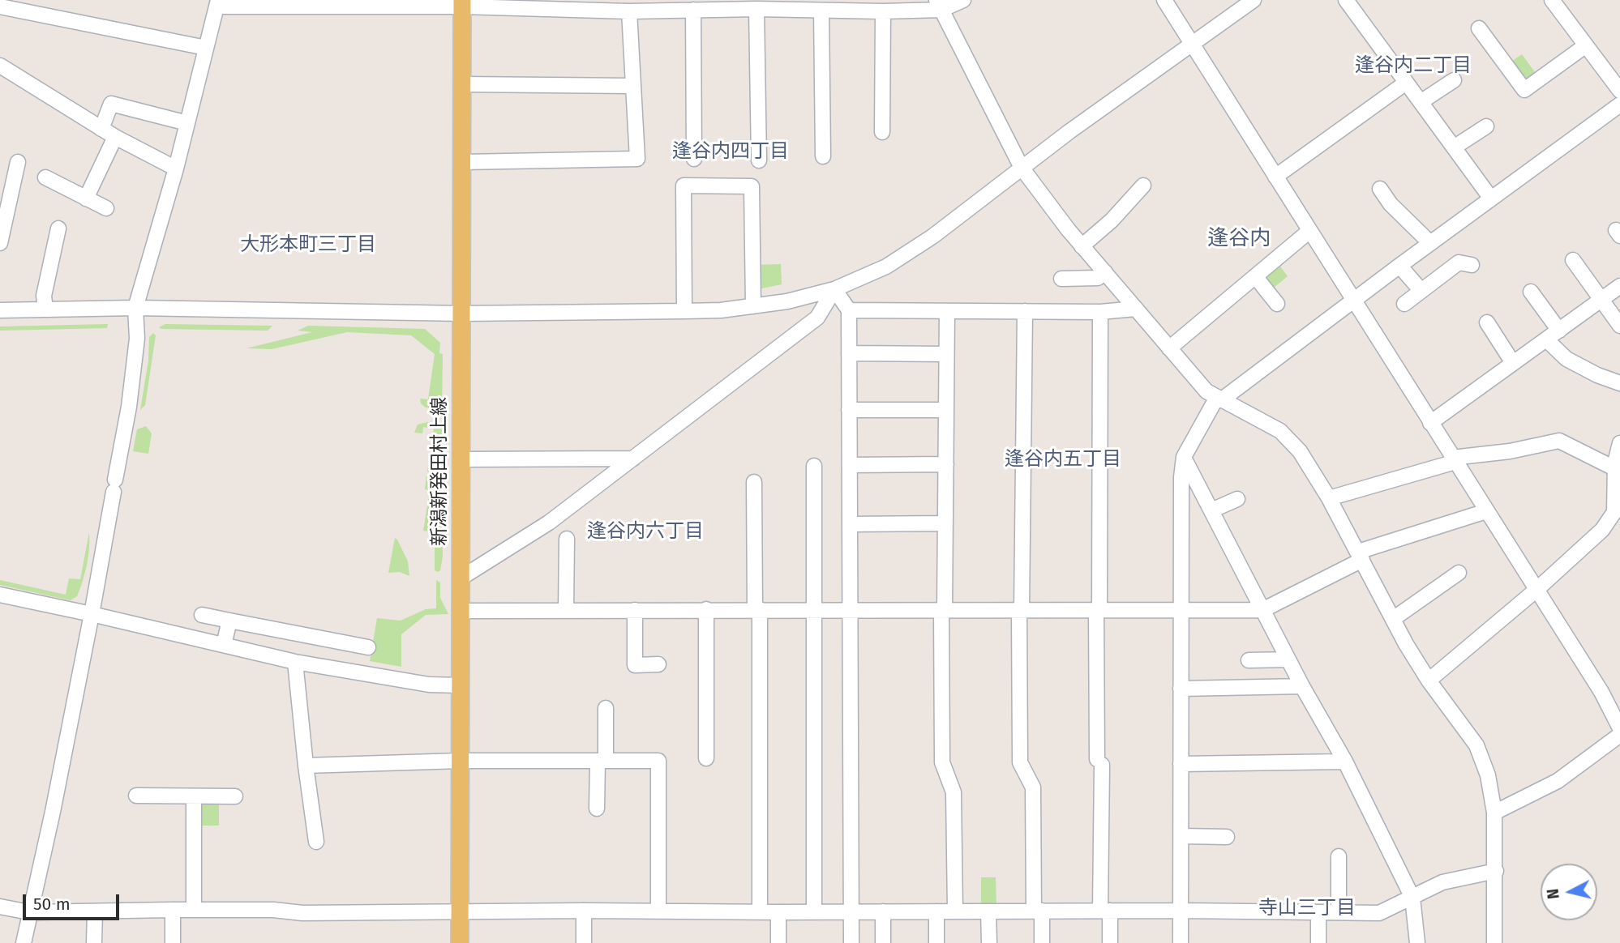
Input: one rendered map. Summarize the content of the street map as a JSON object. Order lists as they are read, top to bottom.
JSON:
{
  "streets": {
    "main road": ["新潟新発田村上線"]
  },
  "districts": [
    "逢谷内二丁目",
    "逢谷内四丁目",
    "逢谷内",
    "大形本町三丁目",
    "逢谷内五丁目",
    "逢谷内六丁目",
    "寺山三丁目"
  ],
  "scale_bar": "50 m",
  "north": "left"
}
